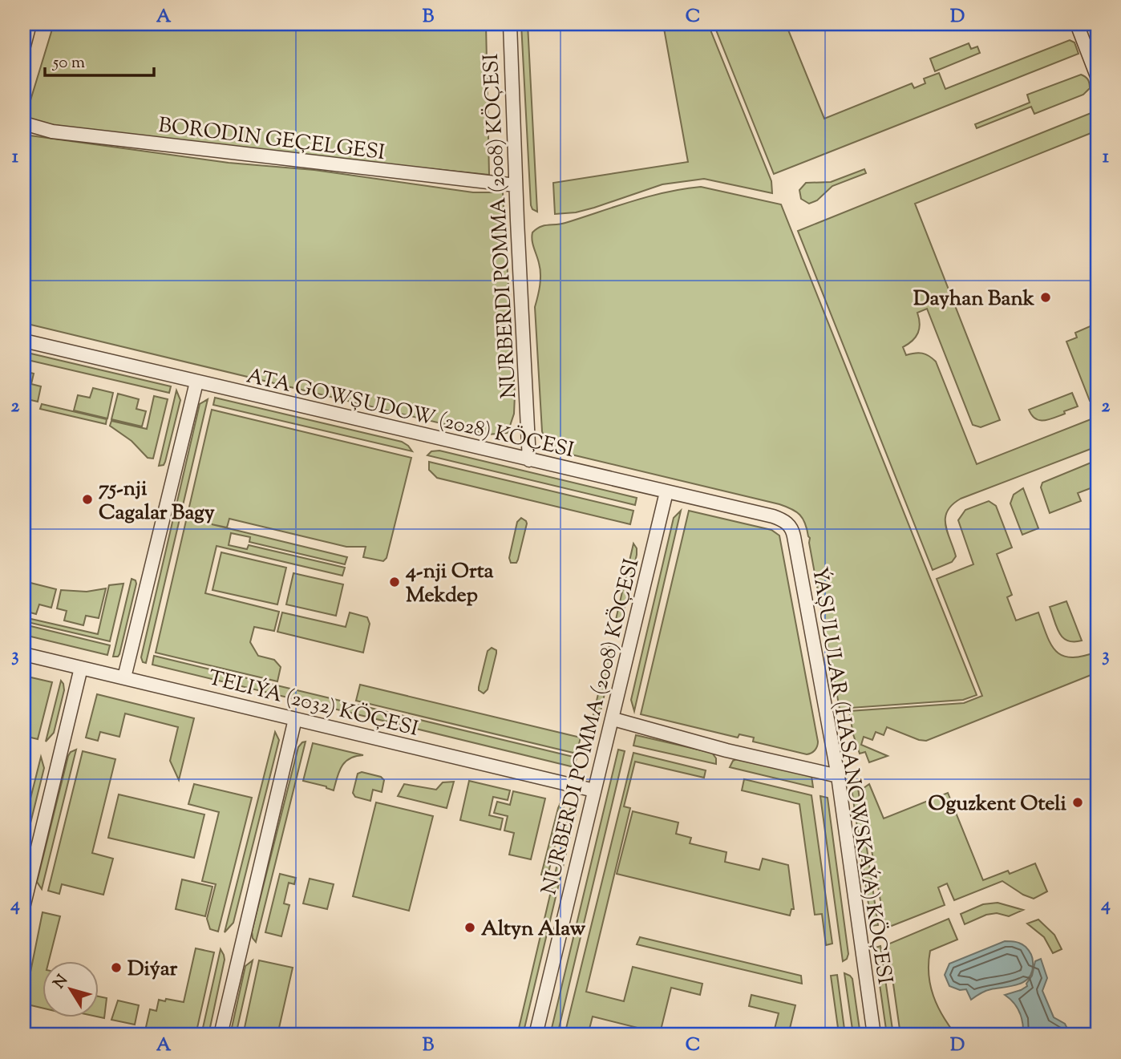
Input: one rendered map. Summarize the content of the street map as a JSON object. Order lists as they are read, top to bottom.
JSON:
{
  "streets": {
    "street": [
      "BORODIN GEÇELGESI",
      "NURBERDI POMMA (2008) KÖÇESI",
      "ATA GOWŞUDOW (2028) KÖÇESI",
      "TELIÝA (2032) KÖÇESI",
      "ÝAŞULULAR (HASANOWSKAÝA) KÖÇESI"
    ]
  },
  "crossings": [
    ["BORODIN GEÇELGESI", "NURBERDI POMMA (2008) KÖÇESI"],
    ["NURBERDI POMMA (2008) KÖÇESI", "ATA GOWŞUDOW (2028) KÖÇESI"],
    ["NURBERDI POMMA (2008) KÖÇESI", "TELIÝA (2032) KÖÇESI"],
    ["ATA GOWŞUDOW (2028) KÖÇESI", "ÝAŞULULAR (HASANOWSKAÝA) KÖÇESI"]
  ],
  "places": [
    "Dayhan Bank",
    "75-nji Cagalar Bagy",
    "4-nji Orta Mekdep",
    "Oguzkent Oteli",
    "Altyn Alaw",
    "Diýar"
  ],
  "scale_bar": "50 m",
  "north": "top left",
  "grid": {
    "columns": [
      "A",
      "B",
      "C",
      "D"
    ],
    "rows": [
      "1",
      "2",
      "3",
      "4"
    ]
  }
}
